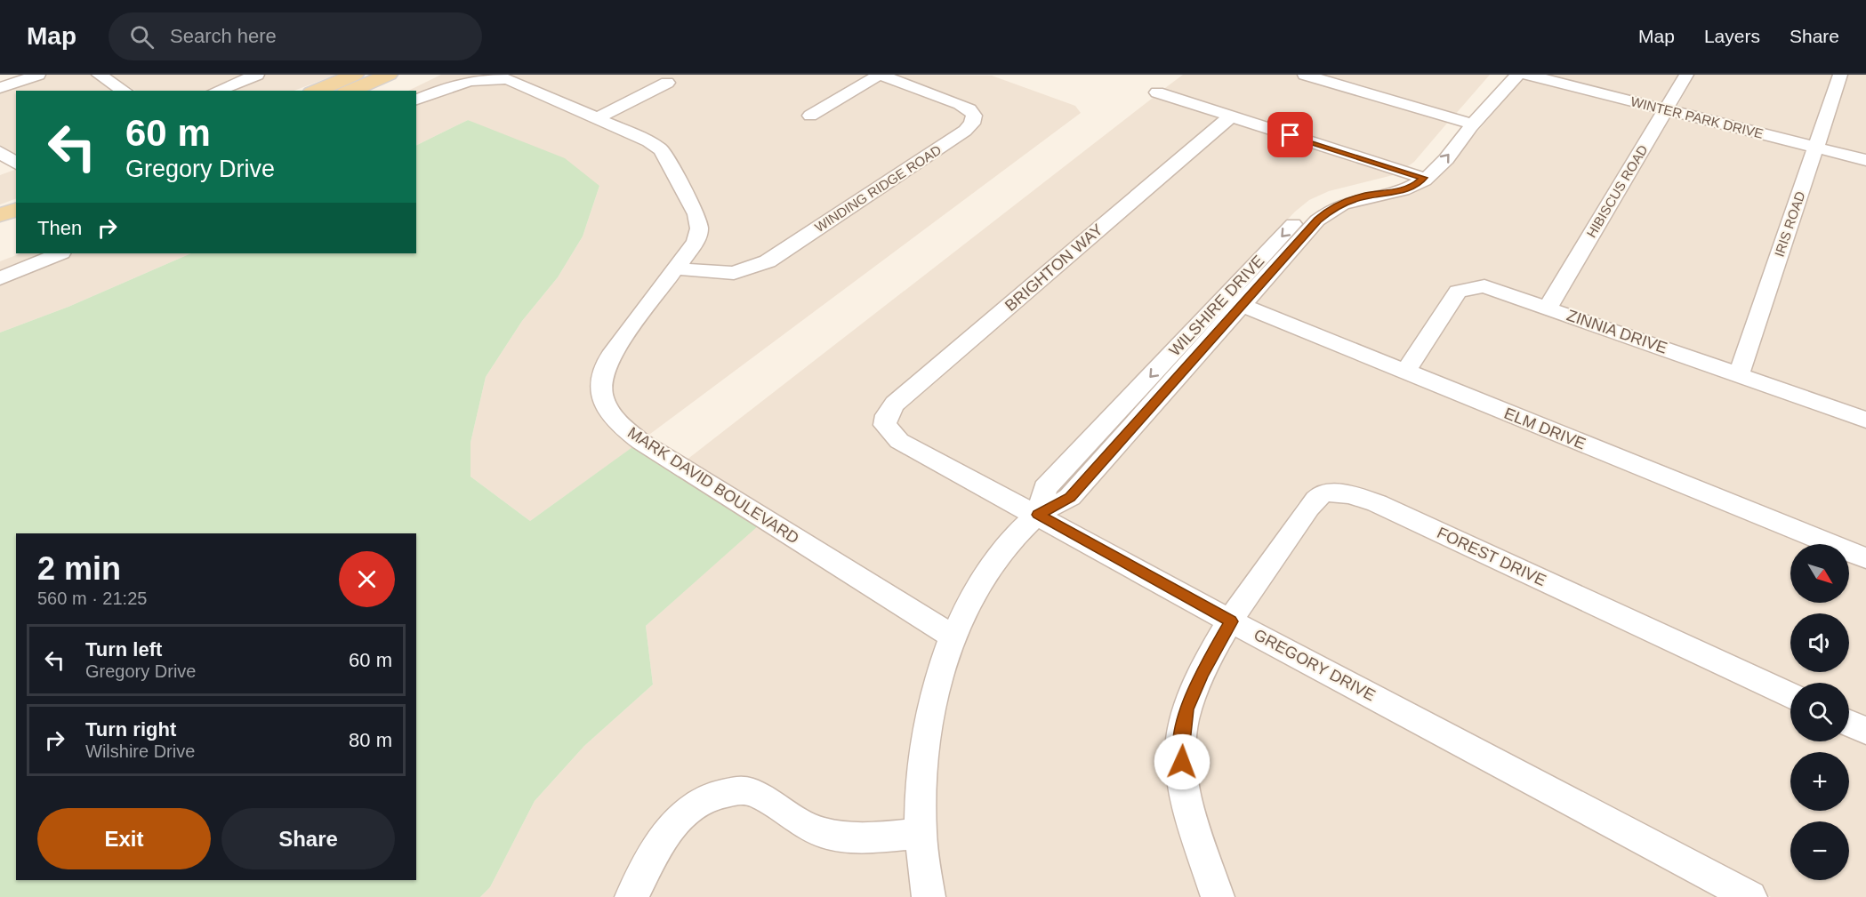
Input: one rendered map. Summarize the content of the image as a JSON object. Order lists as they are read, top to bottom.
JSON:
{
  "streets": {
    "street": [
      "WINTER PARK DRIVE",
      "WINDING RIDGE ROAD",
      "HIBISCUS ROAD",
      "IRIS ROAD",
      "BRIGHTON WAY",
      "WILSHIRE DRIVE",
      "ZINNIA DRIVE",
      "ELM DRIVE",
      "MARK DAVID BOULEVARD",
      "FOREST DRIVE",
      "GREGORY DRIVE"
    ]
  },
  "crossings": [
    ["WINTER PARK DRIVE", "HIBISCUS ROAD"],
    ["WINTER PARK DRIVE", "IRIS ROAD"],
    ["WINDING RIDGE ROAD", "MARK DAVID BOULEVARD"],
    ["HIBISCUS ROAD", "ZINNIA DRIVE"],
    ["IRIS ROAD", "ZINNIA DRIVE"],
    ["BRIGHTON WAY", "GREGORY DRIVE"],
    ["WILSHIRE DRIVE", "ELM DRIVE"],
    ["WILSHIRE DRIVE", "MARK DAVID BOULEVARD"],
    ["WILSHIRE DRIVE", "GREGORY DRIVE"],
    ["ZINNIA DRIVE", "ELM DRIVE"],
    ["FOREST DRIVE", "GREGORY DRIVE"]
  ],
  "north": "bottom right",
  "page": {
    "header": "Map",
    "search": "Search here",
    "nav": ["Map", "Layers", "Share"],
    "turn": ["60 m", "Gregory Drive"],
    "then": "Then",
    "heading": ["2 min", "560 m · 21:25"],
    "map_buttons": ["+", "−"],
    "list": [
      {
        "name": "Turn left",
        "note": "Gregory Drive",
        "value": "60 m"
      },
      {
        "name": "Turn right",
        "note": "Wilshire Drive",
        "value": "80 m"
      }
    ],
    "buttons": ["Exit", "Share"]
  }
}
